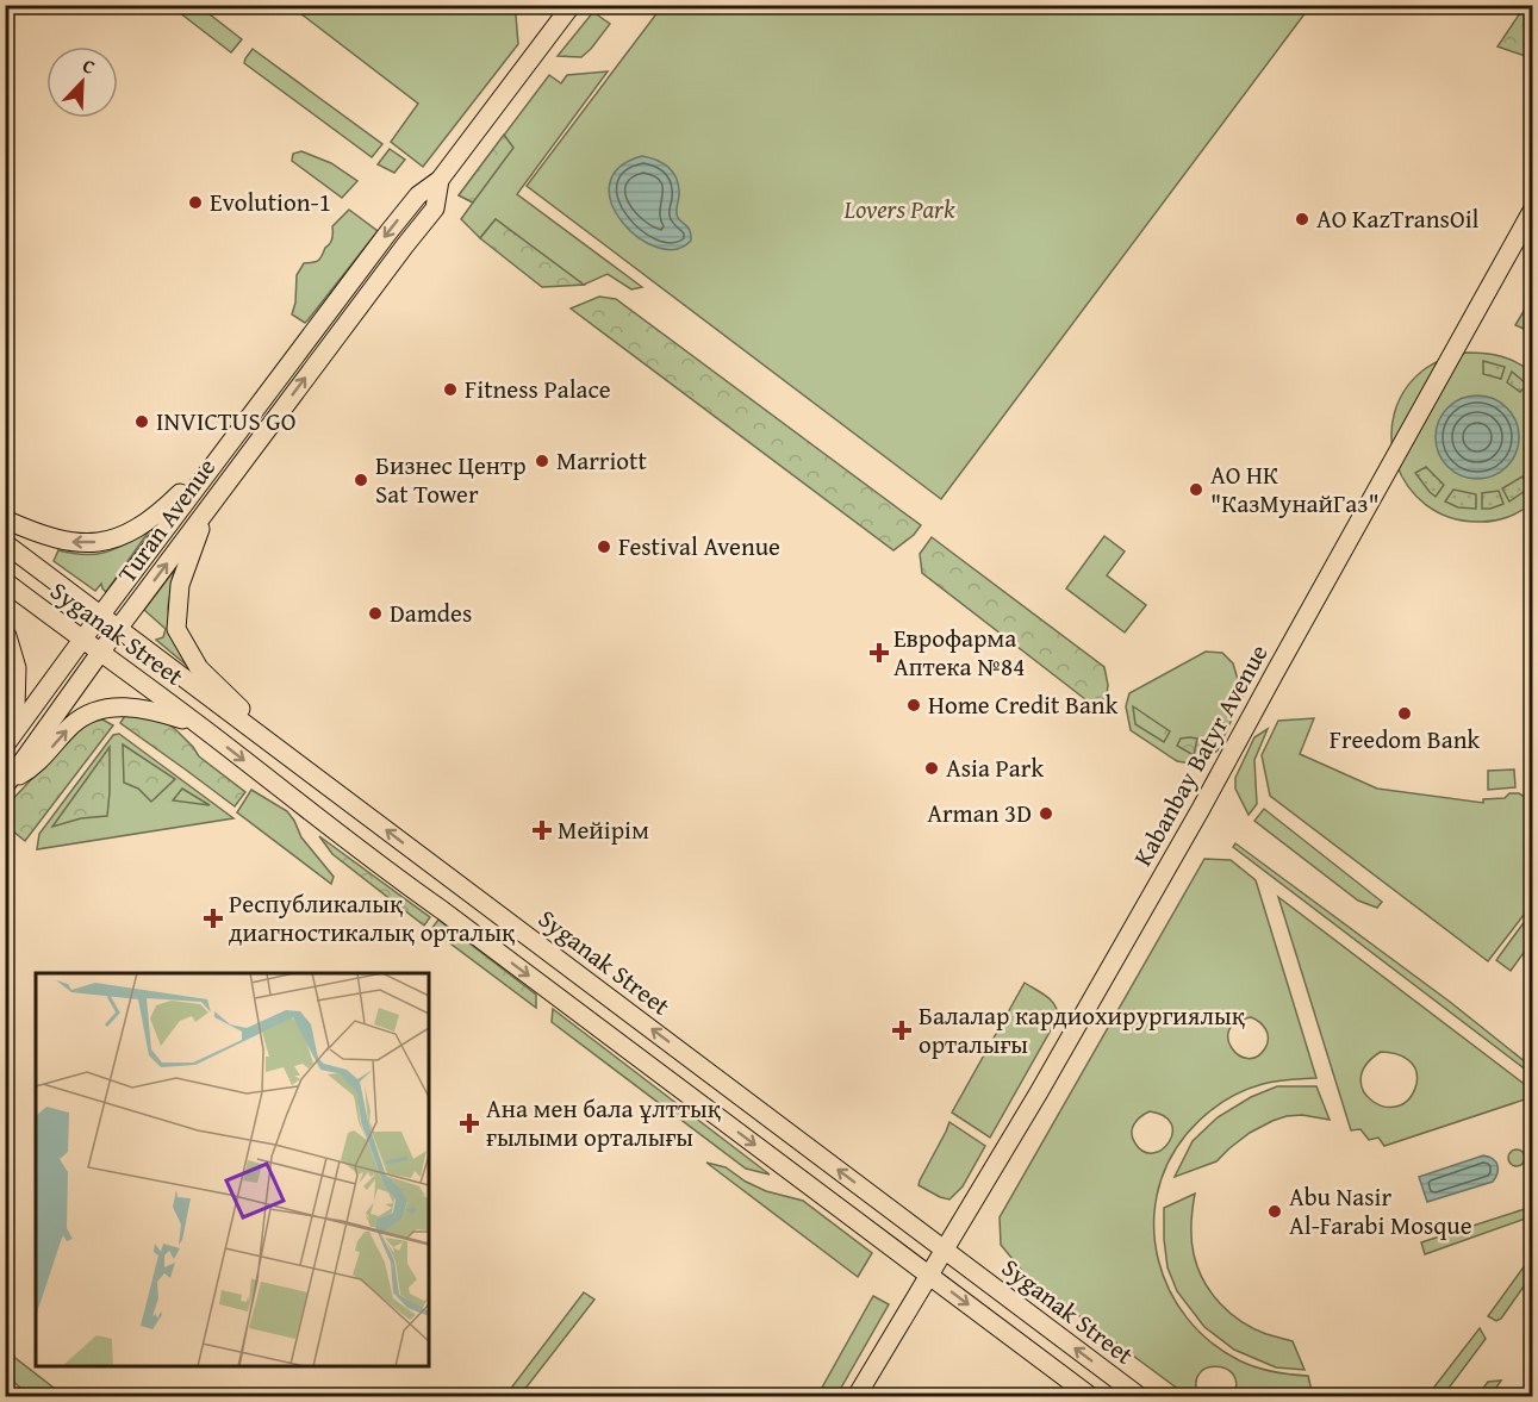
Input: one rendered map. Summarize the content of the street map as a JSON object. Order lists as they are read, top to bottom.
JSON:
{
  "streets": {
    "main road": ["Turan Avenue", "Syganak Street", "Kabanbay Batyr Avenue"]
  },
  "crossings": [
    ["Turan Avenue", "Syganak Street"],
    ["Syganak Street", "Kabanbay Batyr Avenue"]
  ],
  "parks": ["Lovers Park"],
  "places": {
    "other": [
      "Evolution-1",
      "АО KazTransOil",
      "Fitness Palace",
      "INVICTUS GO",
      "Marriott",
      "Бизнес Центр Sat Tower",
      "АО НК \"КазМунайГаз\"",
      "Festival Avenue",
      "Damdes",
      "Home Credit Bank",
      "Freedom Bank",
      "Asia Park",
      "Arman 3D",
      "Abu Nasir Al-Farabi Mosque"
    ],
    "health": [
      "Еврофарма Аптека №84",
      "Мейірім",
      "Республикалық диагностикалық орталық",
      "Балалар кардиохирургиялық орталығы",
      "Ана мен бала ұлттық ғылыми орталығы"
    ]
  },
  "north": "top right"
}
